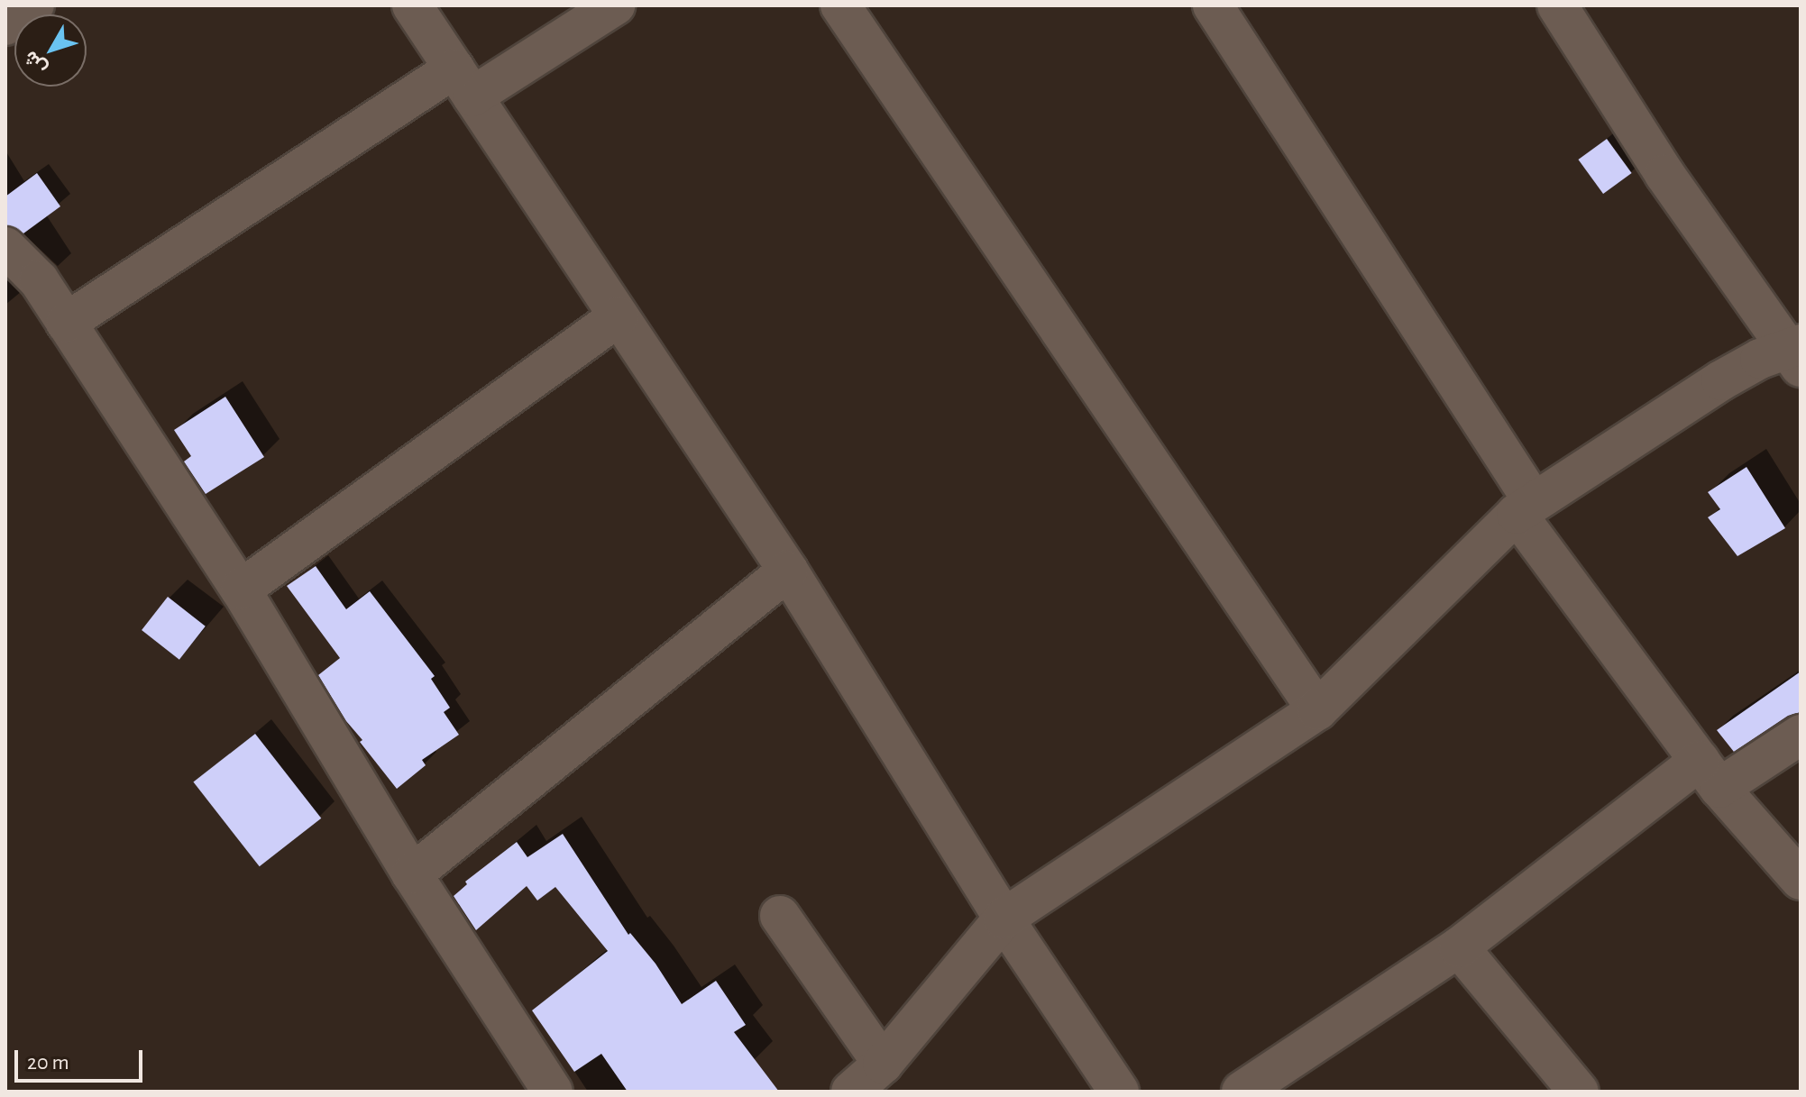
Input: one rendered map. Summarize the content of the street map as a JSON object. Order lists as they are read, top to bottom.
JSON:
{
  "scale_bar": "20 m",
  "north": "bottom left"
}
